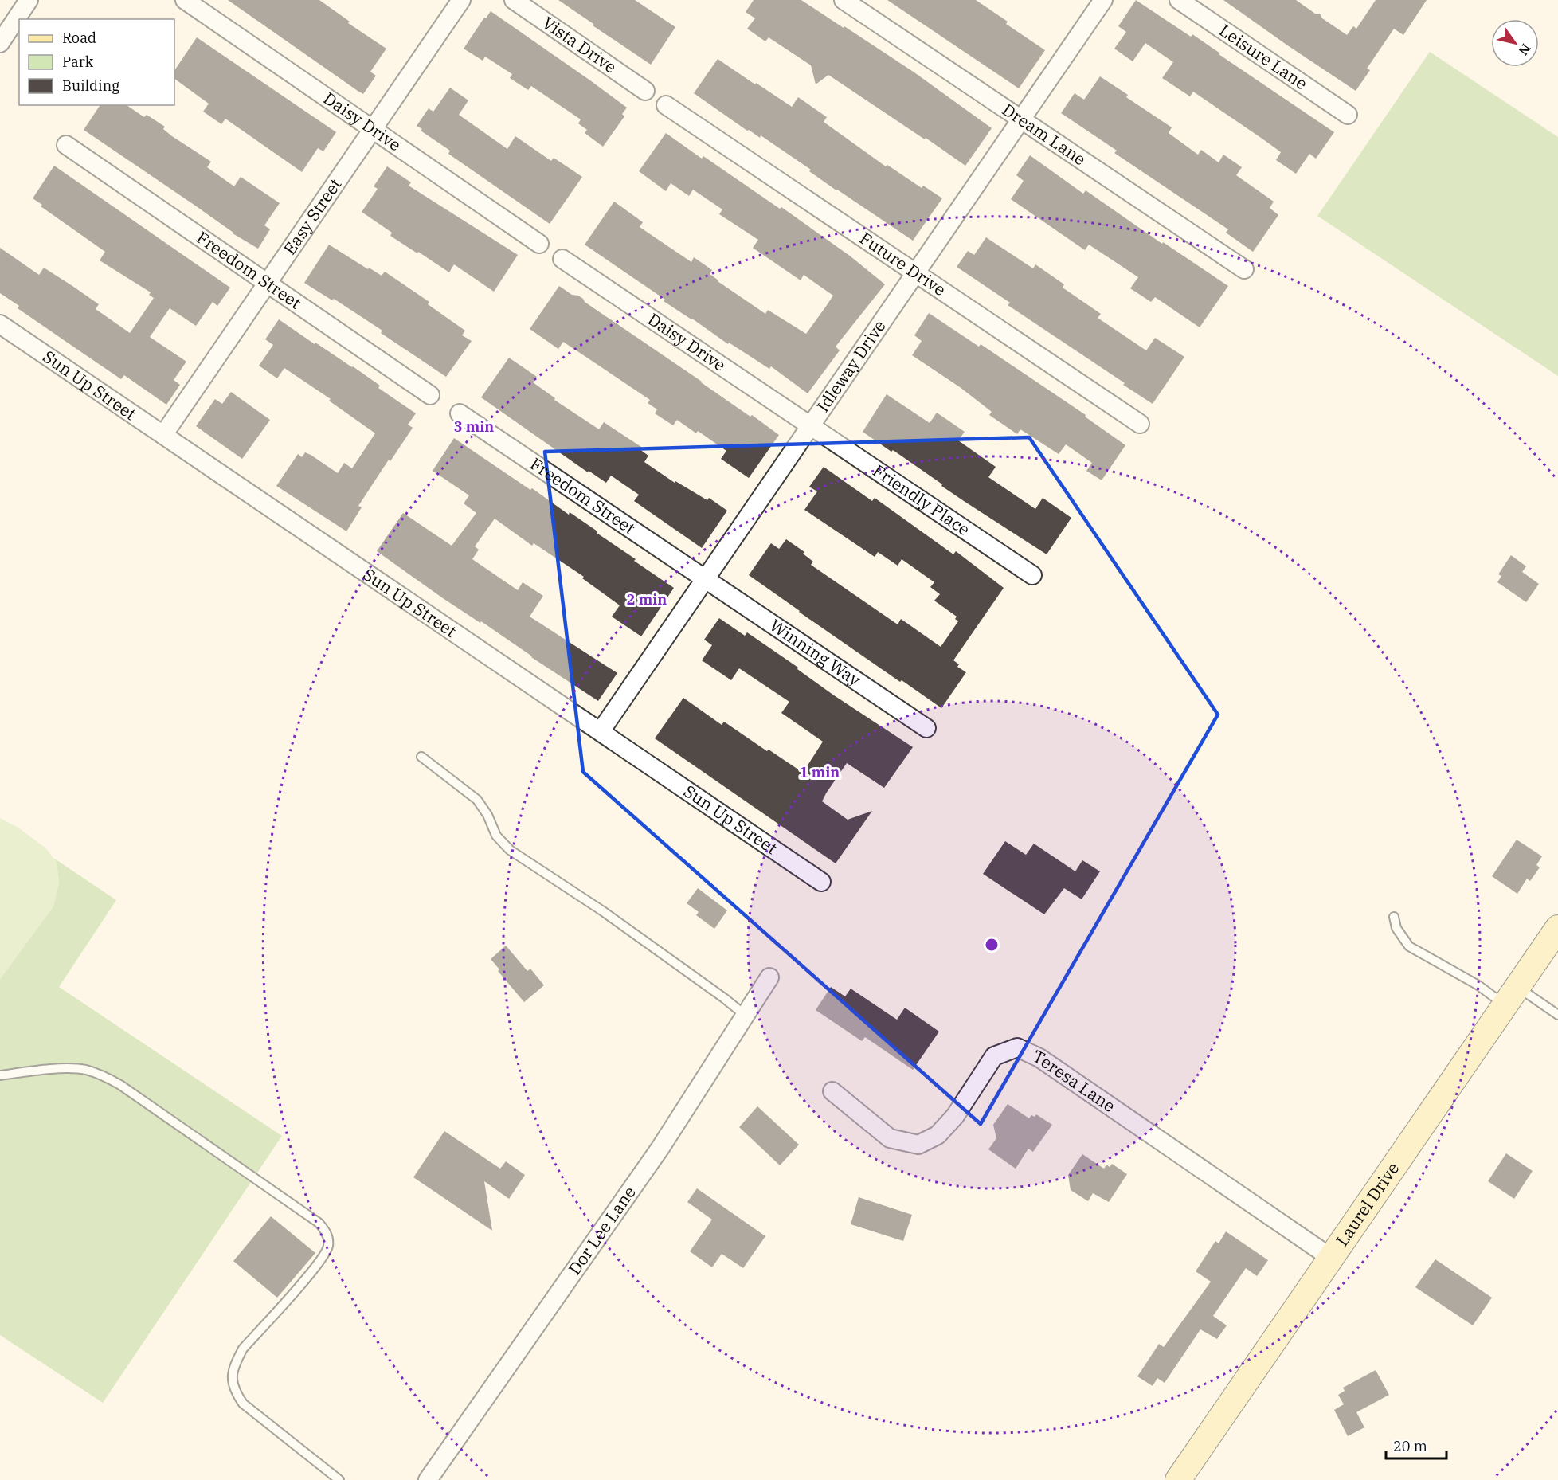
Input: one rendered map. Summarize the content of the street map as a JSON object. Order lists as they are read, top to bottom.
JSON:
{
  "streets": {
    "street": [
      "Vista Drive",
      "Leisure Lane",
      "Daisy Drive",
      "Dream Lane",
      "Easy Street",
      "Future Drive",
      "Freedom Street",
      "Idleway Drive",
      "Sun Up Street",
      "Friendly Place",
      "Winning Way",
      "Teresa Lane",
      "Laurel Drive",
      "Dor Lee Lane"
    ]
  },
  "crossings": [
    ["Daisy Drive", "Easy Street"],
    ["Daisy Drive", "Idleway Drive"],
    ["Daisy Drive", "Friendly Place"],
    ["Dream Lane", "Idleway Drive"],
    ["Easy Street", "Freedom Street"],
    ["Easy Street", "Sun Up Street"],
    ["Future Drive", "Idleway Drive"],
    ["Freedom Street", "Idleway Drive"],
    ["Freedom Street", "Winning Way"],
    ["Idleway Drive", "Sun Up Street"],
    ["Idleway Drive", "Friendly Place"],
    ["Idleway Drive", "Winning Way"],
    ["Teresa Lane", "Laurel Drive"]
  ],
  "legend": ["Road", "Park", "Building"],
  "scale_bar": "20 m",
  "north": "bottom right",
  "rings": ["3 min", "2 min", "1 min"]
}
